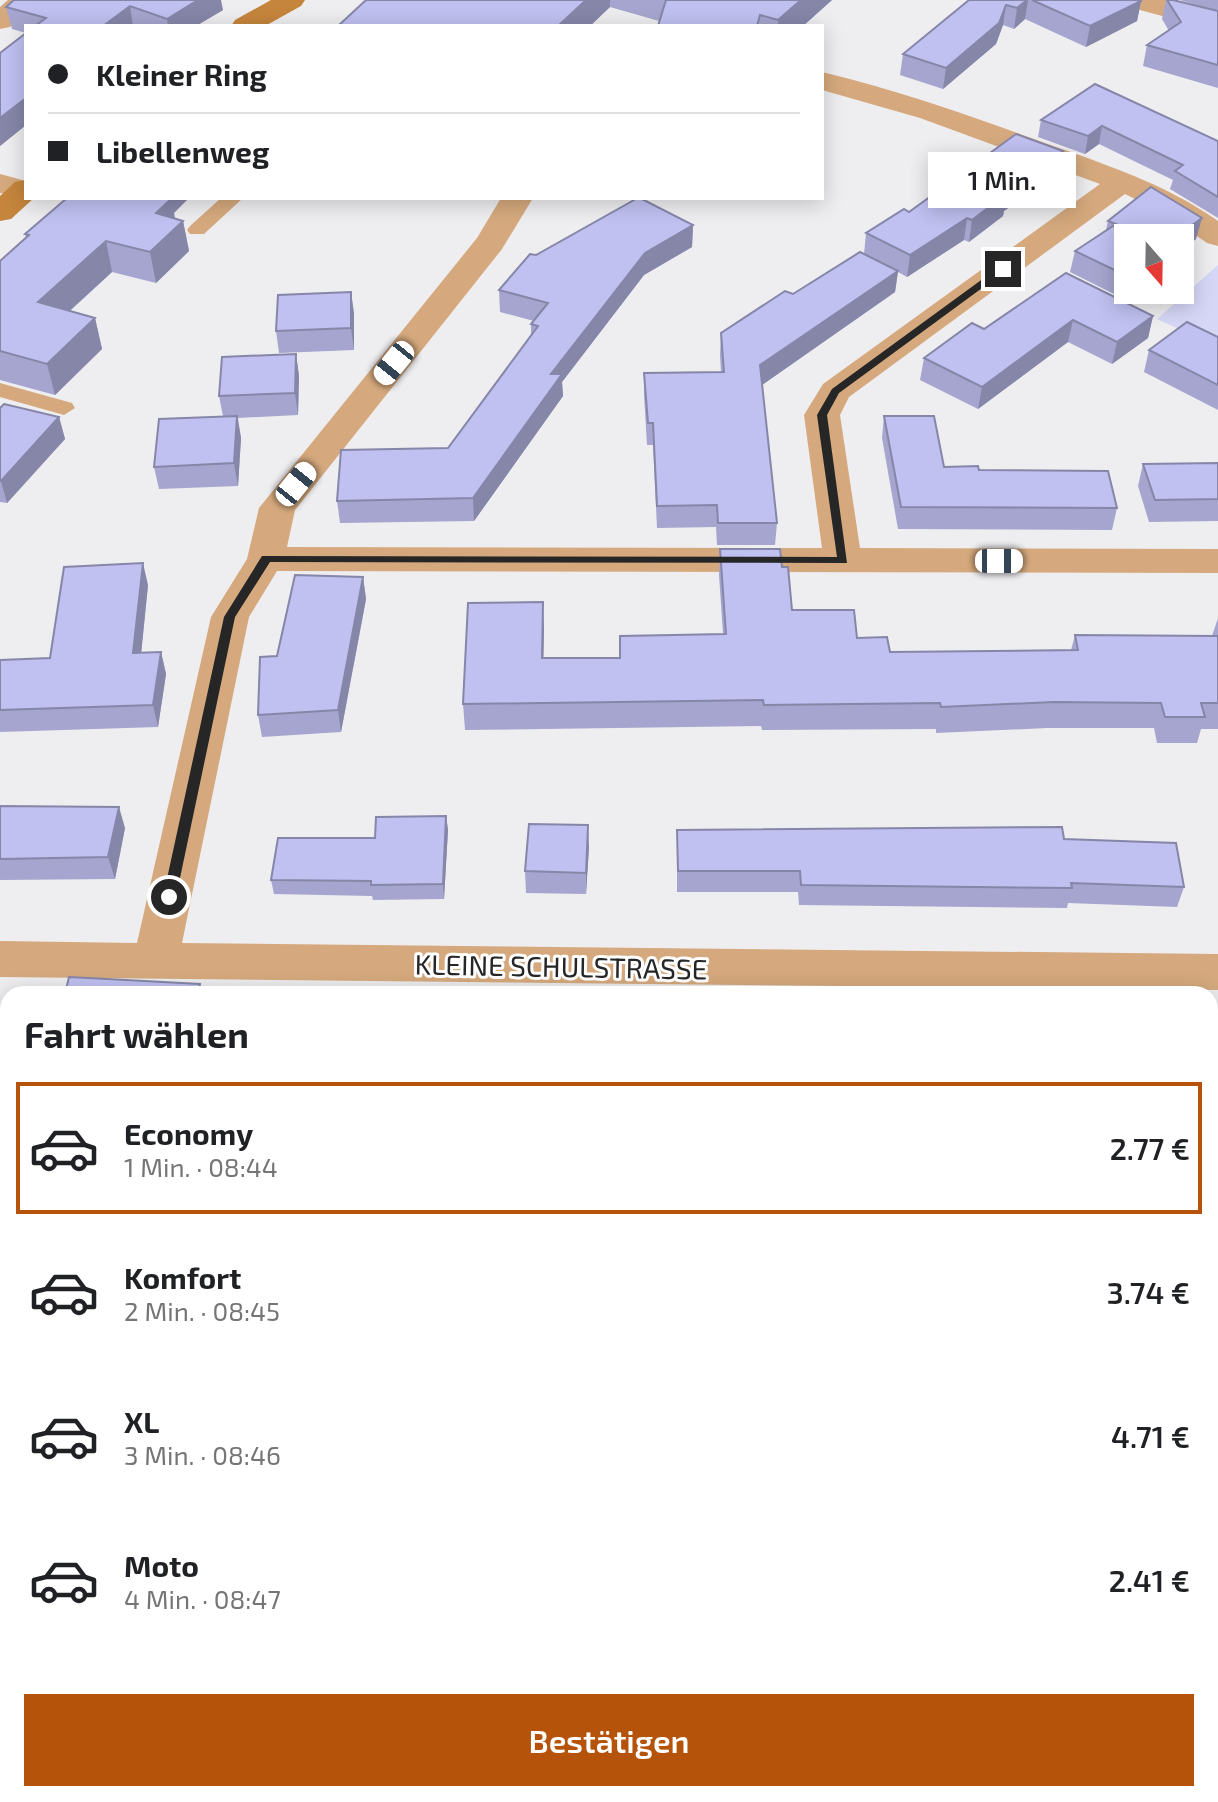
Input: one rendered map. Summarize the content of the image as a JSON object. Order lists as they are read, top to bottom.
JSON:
{
  "streets": {
    "street": ["KLEINE SCHULSTRASSE"]
  },
  "north": "bottom",
  "page": {
    "banner": ["Kleiner Ring", "Libellenweg"],
    "bubble": "1 Min.",
    "heading": "Fahrt wählen",
    "list": [
      {
        "name": "Economy",
        "note": "1 Min. · 08:44",
        "value": "2.77 €"
      },
      {
        "name": "Komfort",
        "note": "2 Min. · 08:45",
        "value": "3.74 €"
      },
      {
        "name": "XL",
        "note": "3 Min. · 08:46",
        "value": "4.71 €"
      },
      {
        "name": "Moto",
        "note": "4 Min. · 08:47",
        "value": "2.41 €"
      }
    ],
    "buttons": "Bestätigen"
  }
}
